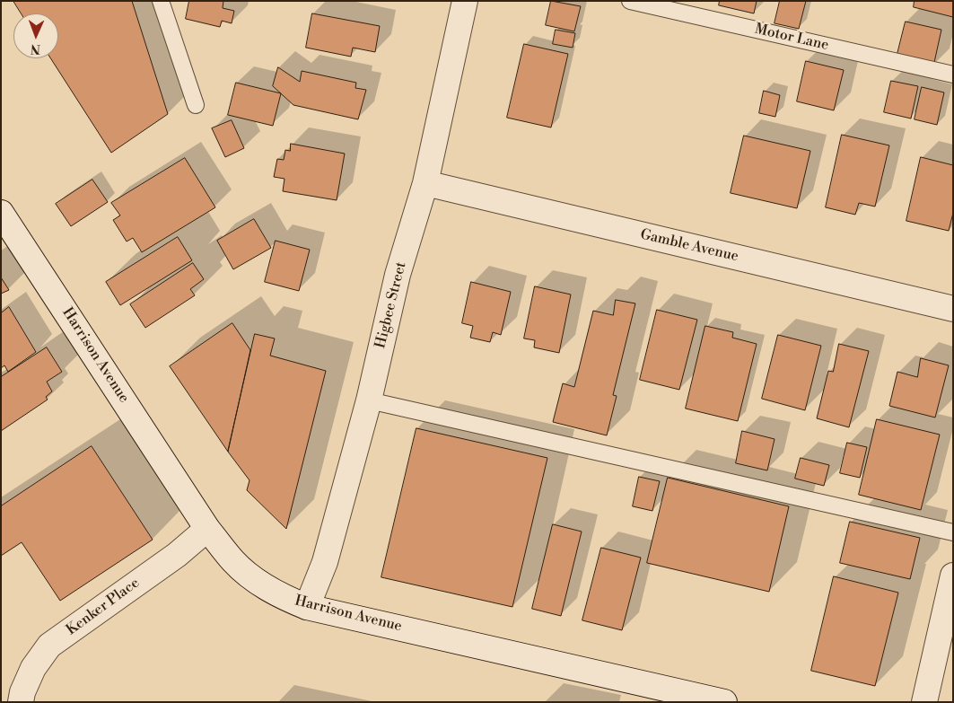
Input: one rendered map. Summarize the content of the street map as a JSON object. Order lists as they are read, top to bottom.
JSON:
{
  "streets": {
    "street": [
      "Gamble Avenue",
      "Higbee Street",
      "Harrison Avenue",
      "Kenker Place"
    ],
    "lane": ["Motor Lane"]
  },
  "crossings": [
    ["Gamble Avenue", "Higbee Street"],
    ["Higbee Street", "Harrison Avenue"],
    ["Harrison Avenue", "Kenker Place"]
  ],
  "north": "bottom"
}
